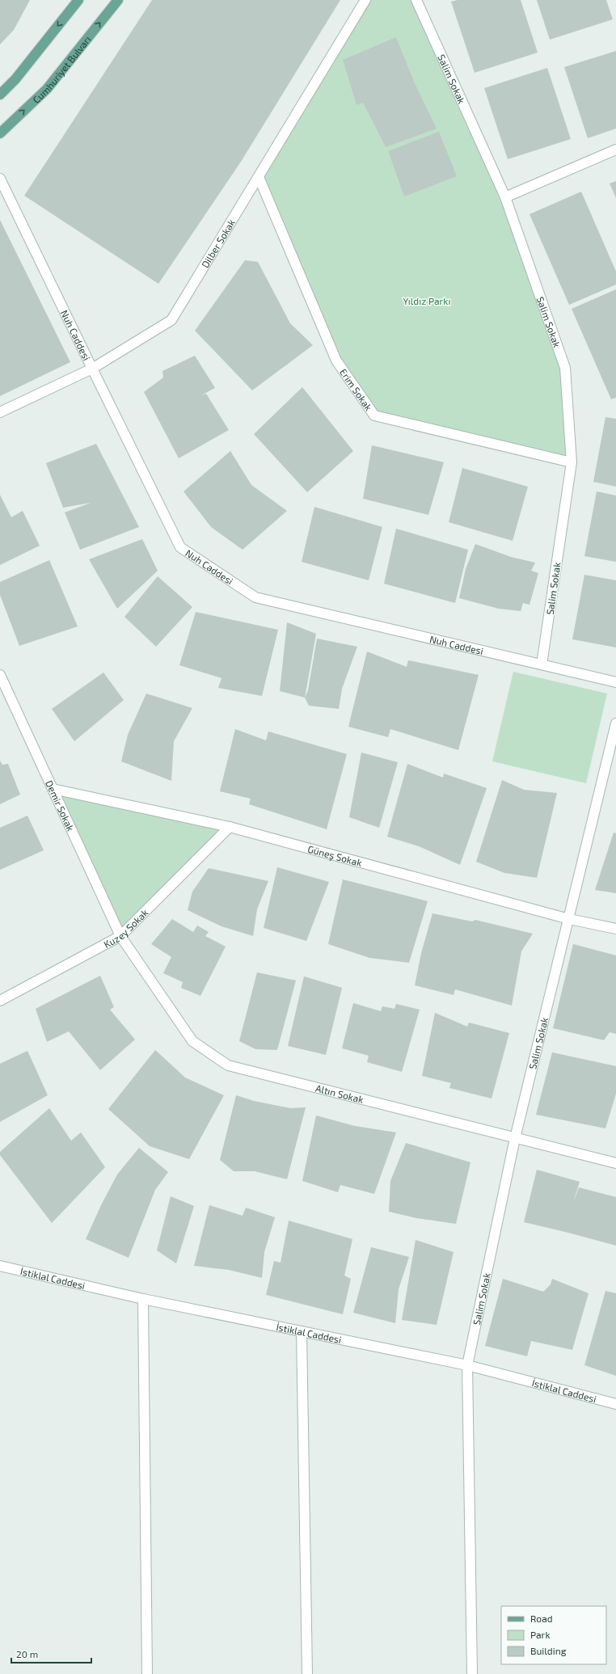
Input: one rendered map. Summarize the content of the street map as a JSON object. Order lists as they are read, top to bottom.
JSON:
{
  "streets": {
    "main road": ["Cumhuriyet Bulvarı"],
    "street": [
      "Salim Sokak",
      "Dilber Sokak",
      "Nuh Caddesi",
      "Erim Sokak",
      "Demir Sokak",
      "Güneş Sokak",
      "Kuzey Sokak",
      "Altın Sokak",
      "İstiklal Caddesi"
    ]
  },
  "crossings": [
    ["Salim Sokak", "Nuh Caddesi"],
    ["Salim Sokak", "Erim Sokak"],
    ["Salim Sokak", "Güneş Sokak"],
    ["Salim Sokak", "Altın Sokak"],
    ["Salim Sokak", "İstiklal Caddesi"],
    ["Dilber Sokak", "Nuh Caddesi"],
    ["Dilber Sokak", "Erim Sokak"],
    ["Demir Sokak", "Güneş Sokak"],
    ["Demir Sokak", "Kuzey Sokak"],
    ["Demir Sokak", "Altın Sokak"],
    ["Güneş Sokak", "Kuzey Sokak"],
    ["Kuzey Sokak", "Altın Sokak"]
  ],
  "parks": ["Yıldız Parkı"],
  "legend": ["Road", "Park", "Building"],
  "scale_bar": "20 m"
}
